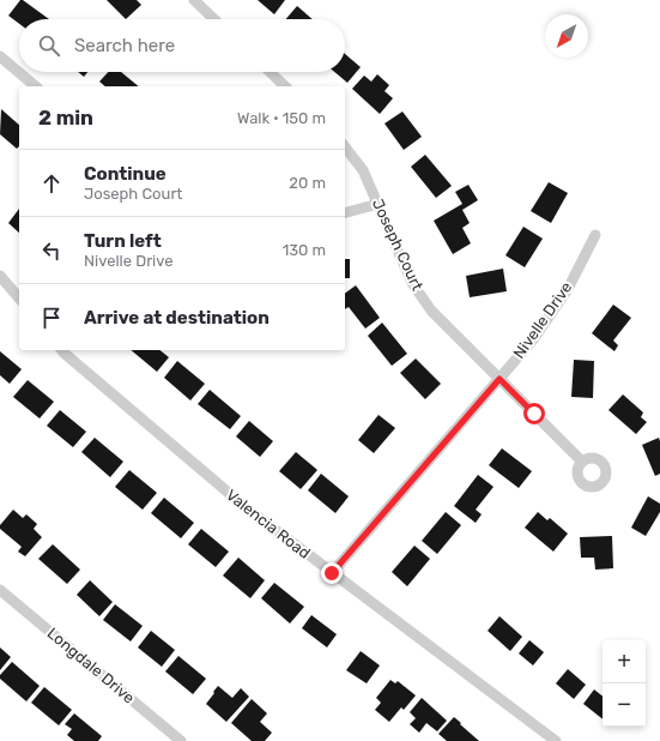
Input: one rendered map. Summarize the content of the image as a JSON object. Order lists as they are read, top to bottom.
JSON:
{
  "streets": {
    "street": [
      "Joseph Court",
      "Nivelle Drive",
      "Valencia Road",
      "Longdale Drive"
    ]
  },
  "crossings": [
    ["Joseph Court", "Nivelle Drive"],
    ["Nivelle Drive", "Valencia Road"]
  ],
  "north": "bottom left",
  "page": {
    "search": "Search here",
    "heading": ["2 min", "Walk · 150 m"],
    "list": [
      ["Continue", "Joseph Court", "20 m"],
      ["Turn left", "Nivelle Drive", "130 m"],
      "Arrive at destination"
    ],
    "map_buttons": ["+", "−"]
  }
}
